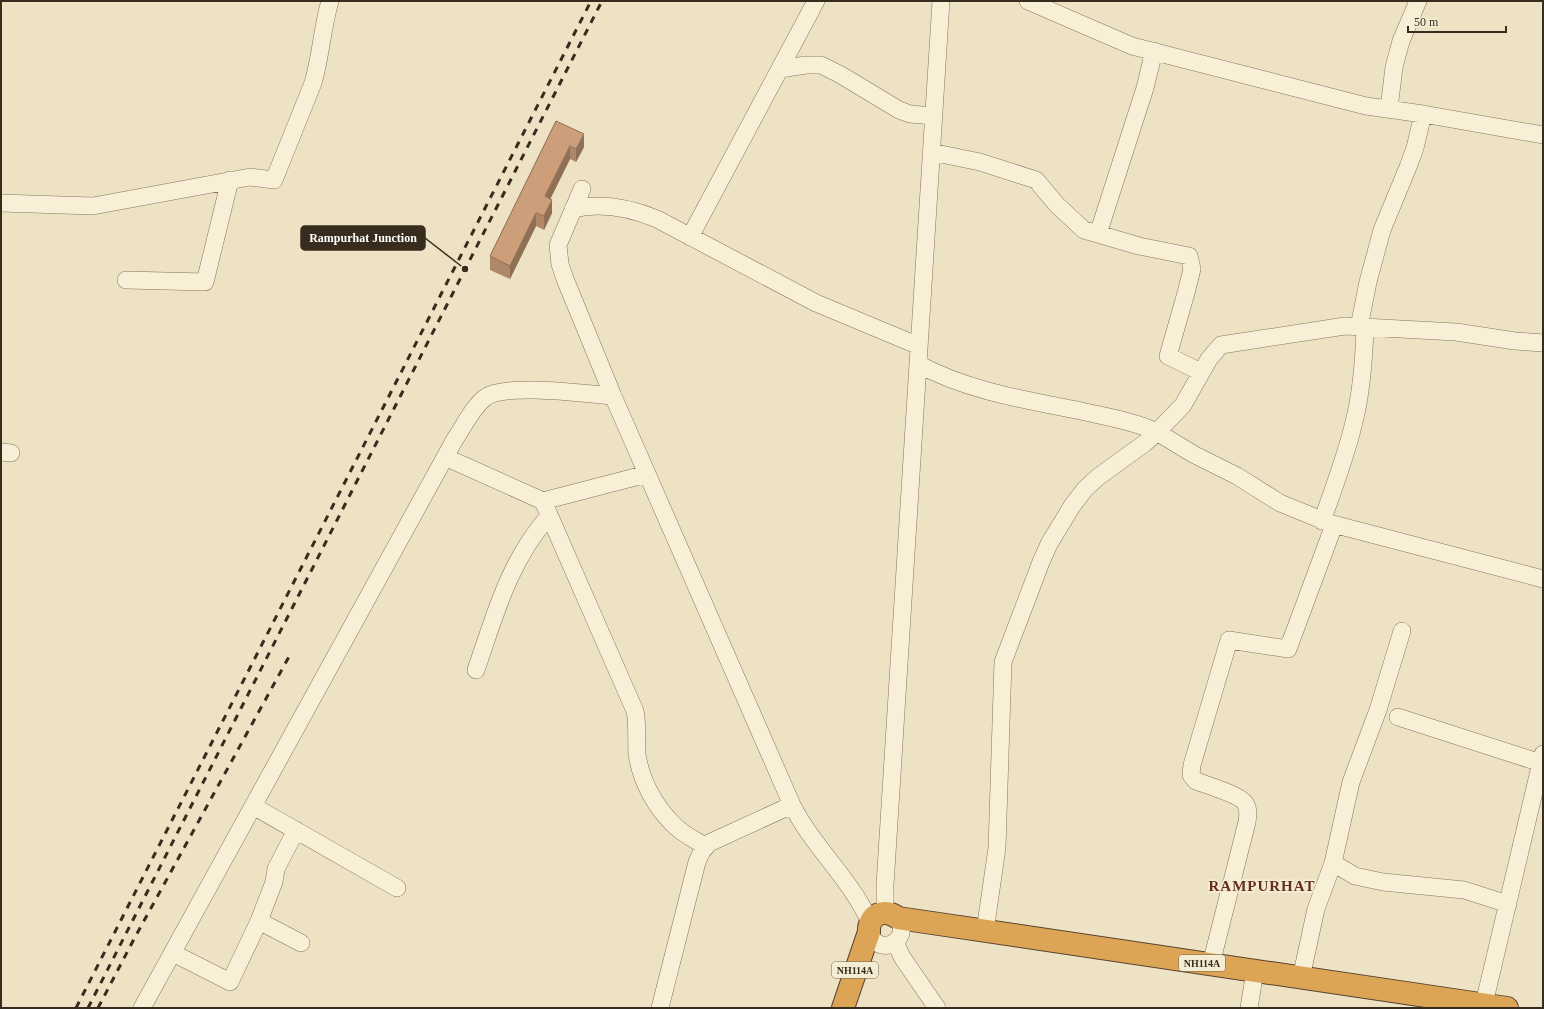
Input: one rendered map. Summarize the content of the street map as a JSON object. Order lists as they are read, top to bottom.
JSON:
{
  "streets": {
    "highway": ["NH114A"]
  },
  "districts": ["RAMPURHAT"],
  "places": ["Rampurhat Junction"],
  "scale_bar": "50 m"
}
